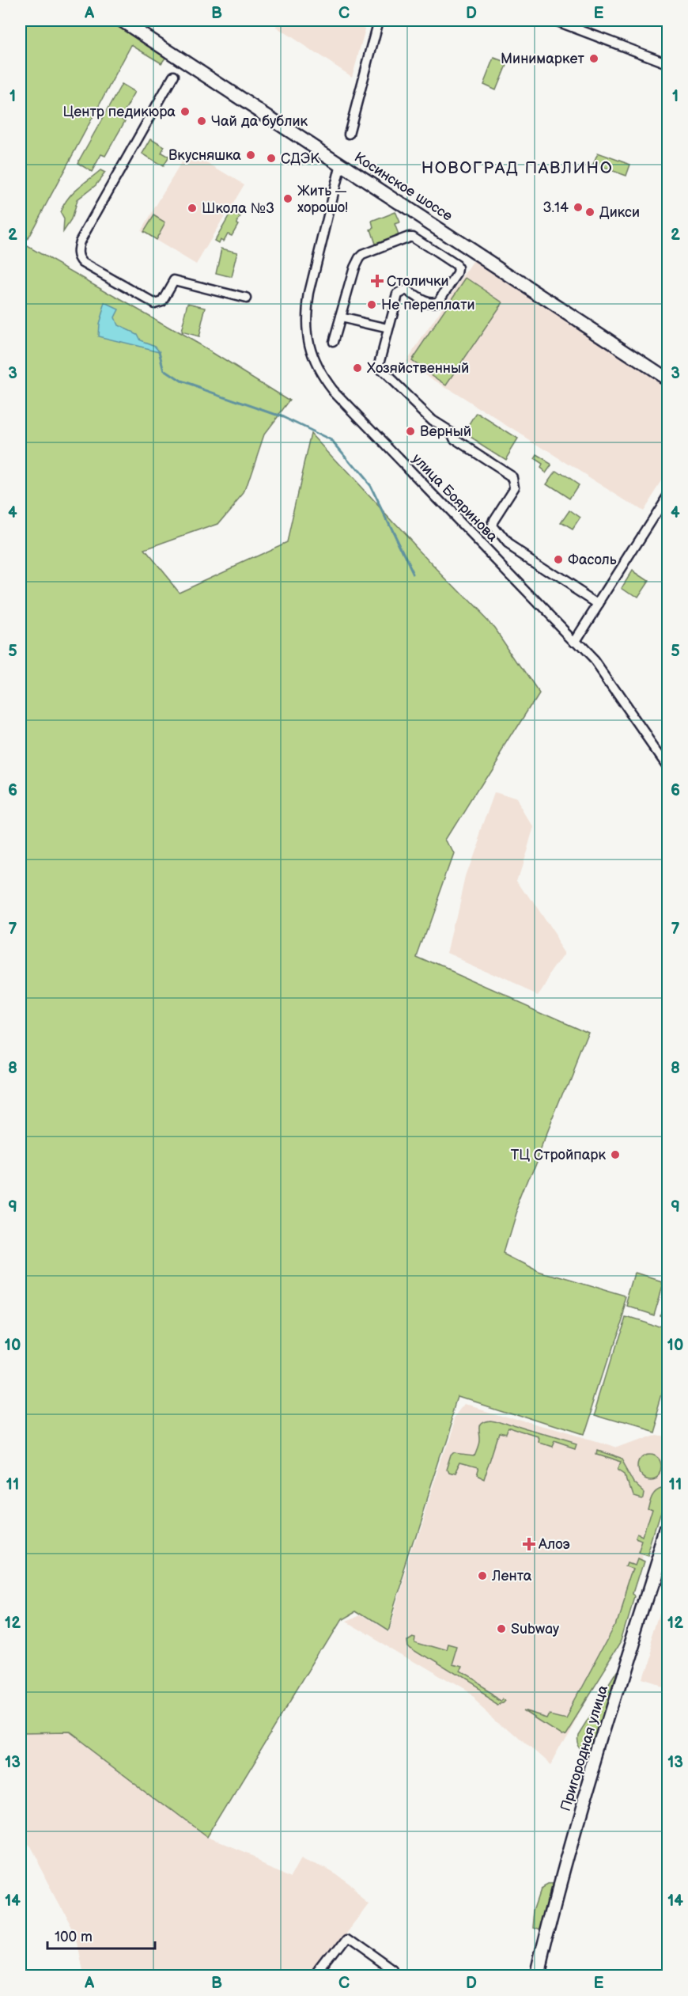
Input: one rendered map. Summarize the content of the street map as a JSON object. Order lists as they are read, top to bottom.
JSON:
{
  "streets": {
    "main road": ["Косинское шоссе", "Пригородная улица"],
    "street": ["улица Бояринова"]
  },
  "crossings": [
    ["Косинское шоссе", "улица Бояринова"]
  ],
  "districts": ["НОВОГРАД ПАВЛИНО"],
  "places": {
    "other": [
      "Минимаркет",
      "Центр педикюра",
      "Чай да бублик",
      "Вкусняшка",
      "СДЭК",
      "Жить — хорошо!",
      "3.14",
      "Школа №3",
      "Дикси",
      "Не переплати",
      "Хозяйственный",
      "Верный",
      "Фасоль",
      "ТЦ Стройпарк",
      "Лента",
      "Subway"
    ],
    "health": ["Столички", "Алоэ"]
  },
  "scale_bar": "100 m",
  "grid": {
    "columns": [
      "A",
      "B",
      "C",
      "D",
      "E"
    ],
    "rows": [
      "1",
      "2",
      "3",
      "4",
      "5",
      "6",
      "7",
      "8",
      "9",
      "10",
      "11",
      "12",
      "13",
      "14"
    ]
  }
}
